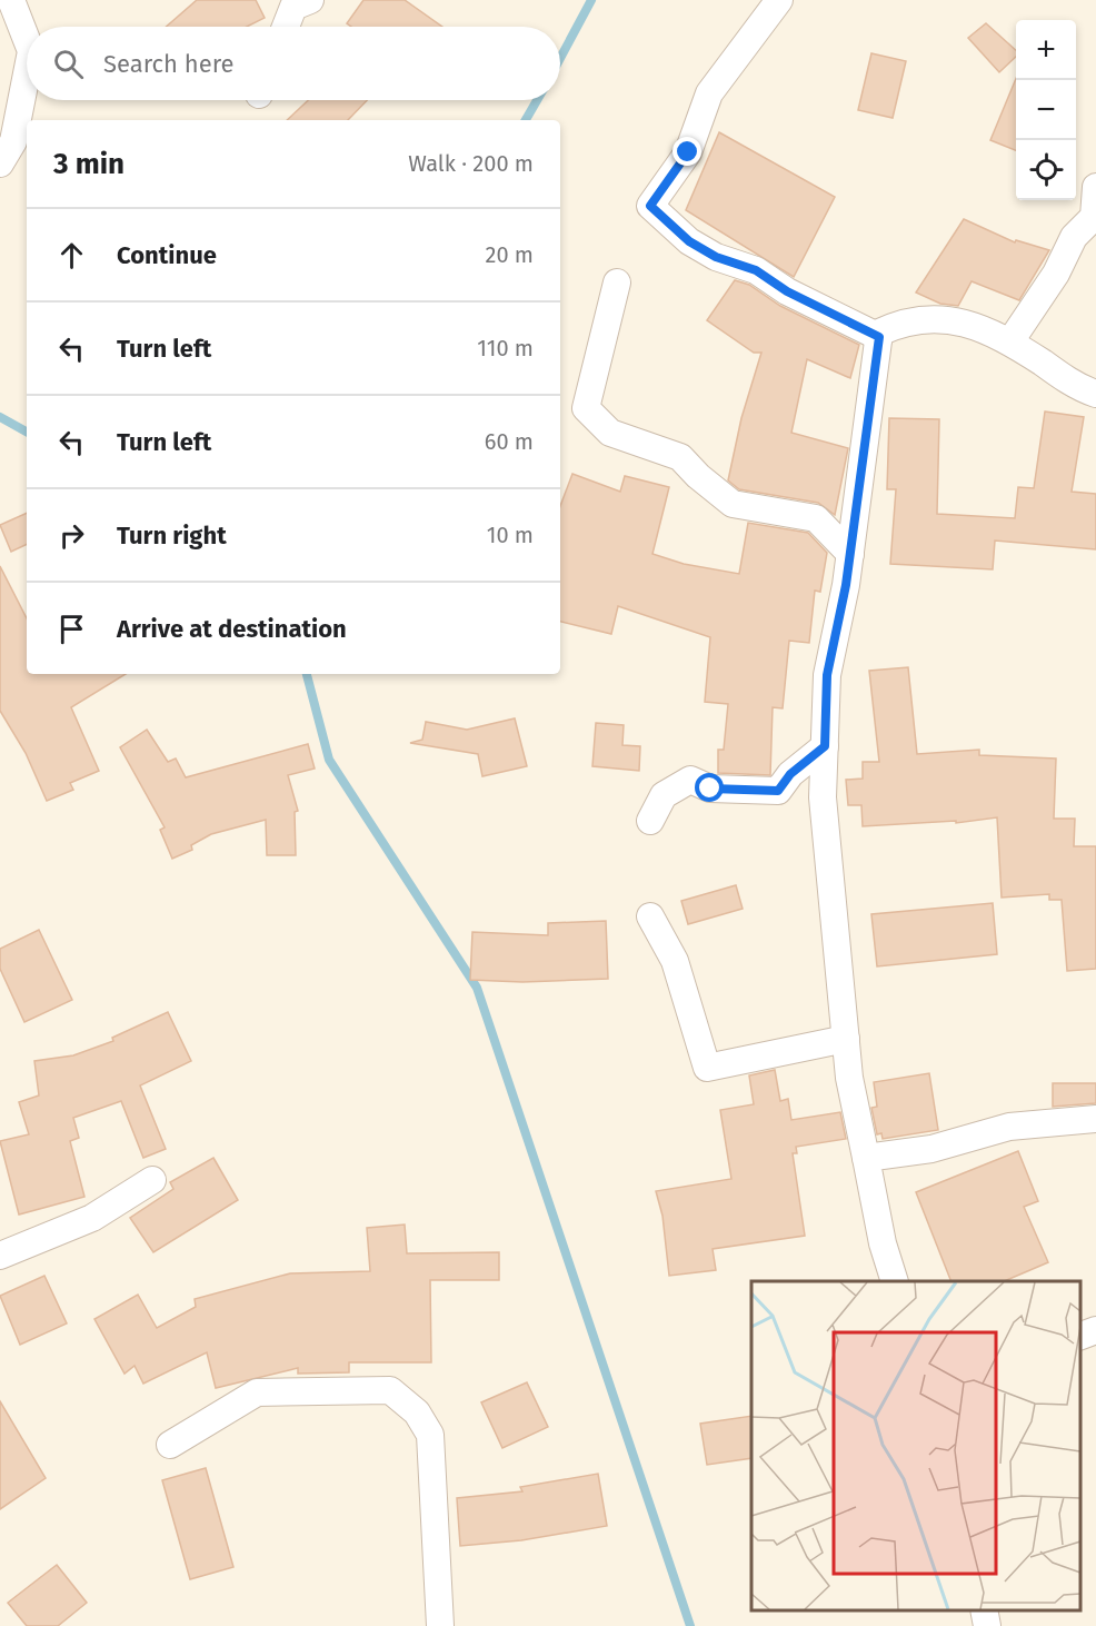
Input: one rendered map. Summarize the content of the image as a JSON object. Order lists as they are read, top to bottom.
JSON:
{
  "page": {
    "map_buttons": ["+", "−"],
    "search": "Search here",
    "heading": ["3 min", "Walk · 200 m"],
    "list": [
      ["Continue", "20 m"],
      ["Turn left", "110 m"],
      ["Turn left", "60 m"],
      ["Turn right", "10 m"],
      "Arrive at destination"
    ]
  }
}
